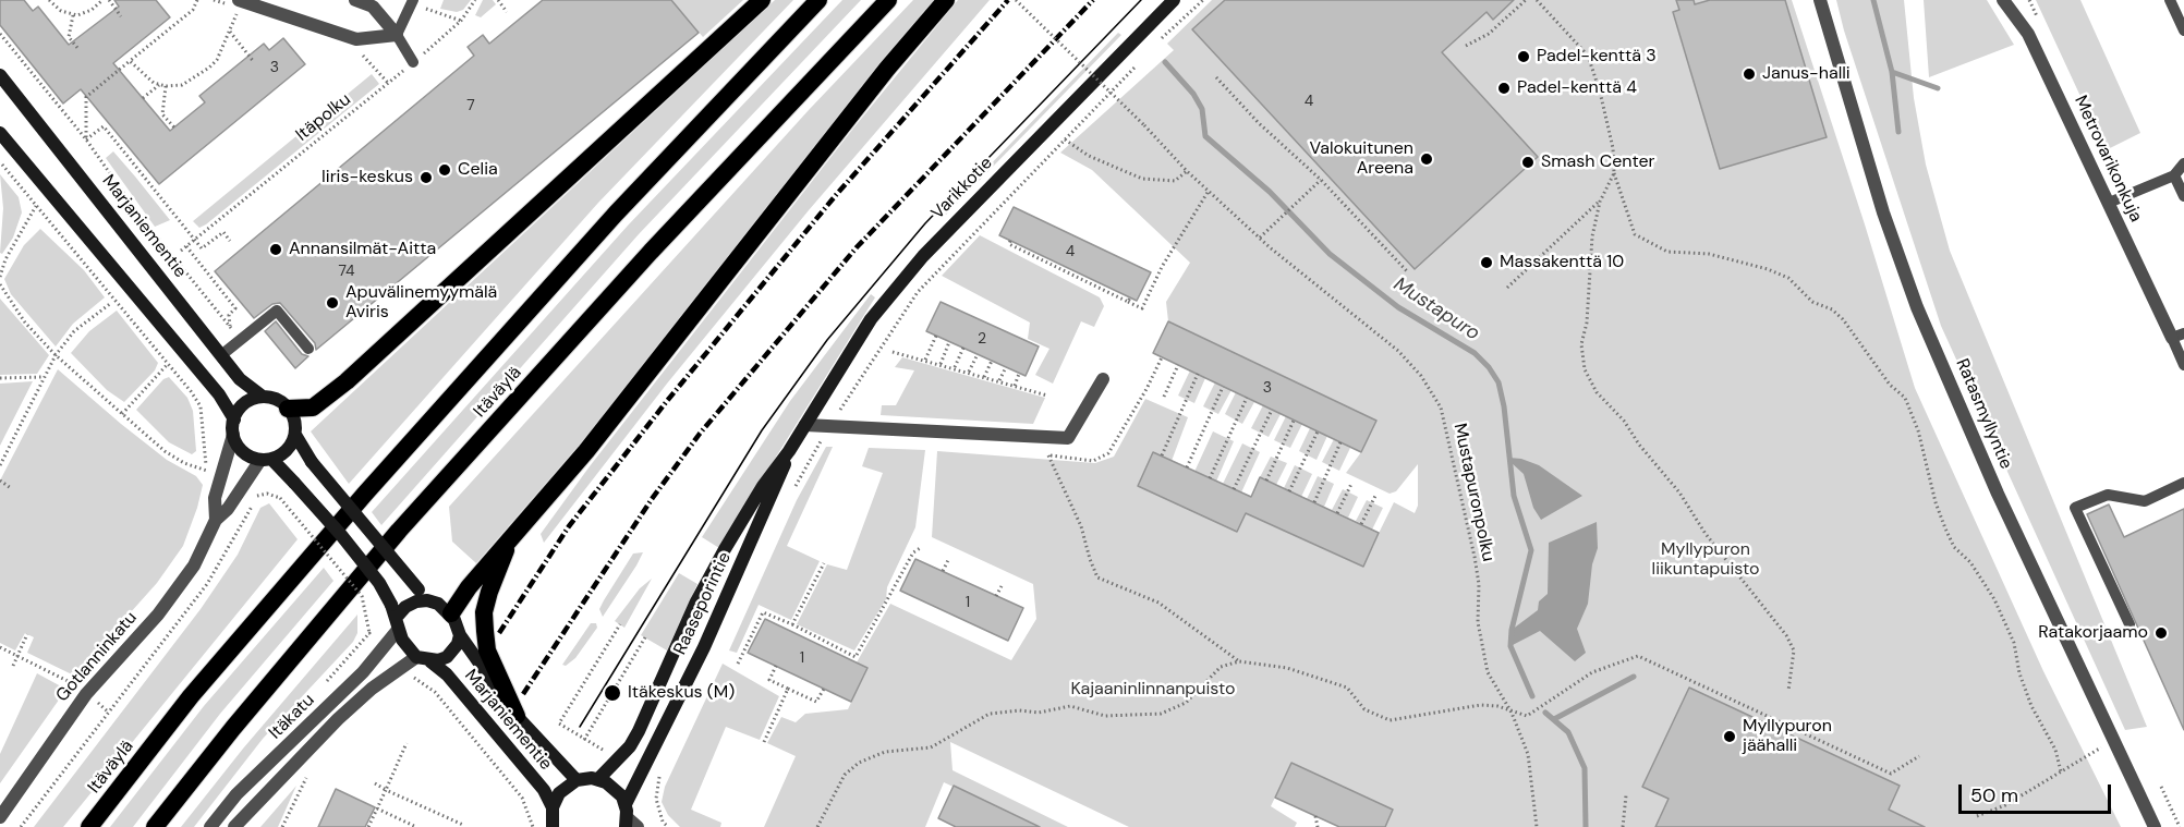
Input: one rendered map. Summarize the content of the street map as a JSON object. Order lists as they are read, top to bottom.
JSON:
{
  "streets": {
    "highway": ["Itäväylä"],
    "main road": ["Varikkotie", "Marjaniementie", "Raaseporintie"],
    "street": [
      "Metrovarikonkuja",
      "Ratasmyllyntie",
      "Gotlanninkatu",
      "Itäkatu"
    ],
    "path": ["Itäpolku", "Mustapuronpolku"]
  },
  "crossings": [
    ["Varikkotie", "Raaseporintie"],
    ["Marjaniementie", "Gotlanninkatu"],
    ["Marjaniementie", "Itäkatu"]
  ],
  "water": ["Mustapuro"],
  "parks": ["Myllypuron liikuntapuisto", "Kajaaninlinnanpuisto"],
  "places": [
    "Padel-kenttä 3",
    "Janus-halli",
    "Padel-kenttä 4",
    "Valokuitunen Areena",
    "Smash Center",
    "Celia",
    "Iiris-keskus",
    "Annansilmät-Aitta",
    "Massakenttä 10",
    "Apuvälinemyymälä Aviris",
    "Ratakorjaamo",
    "Itäkeskus (M)",
    "Myllypuron jäähalli"
  ],
  "house_numbers": [
    "3",
    "4",
    "7",
    "4",
    "74",
    "2",
    "3",
    "1",
    "1"
  ],
  "scale_bar": "50 m"
}
